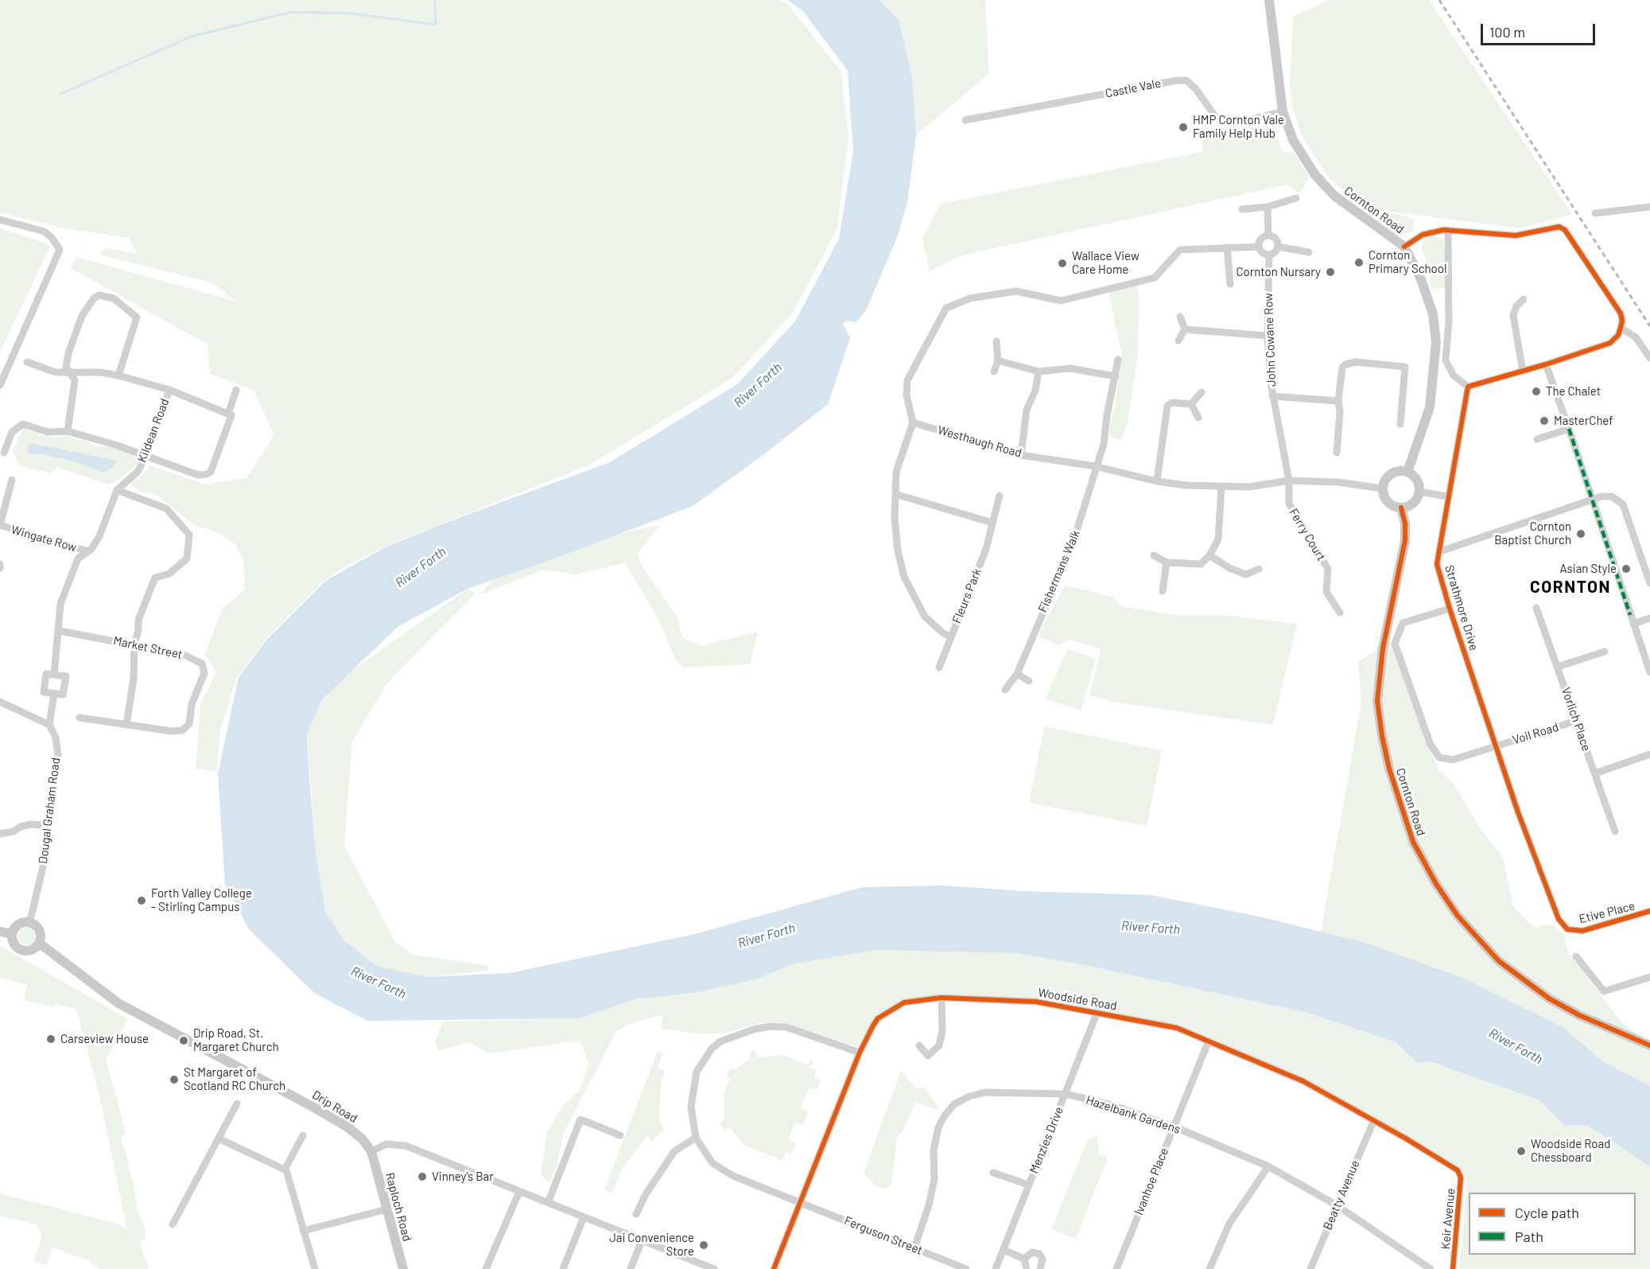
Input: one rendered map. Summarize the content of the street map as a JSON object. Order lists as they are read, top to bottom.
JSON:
{
  "streets": {
    "main road": ["Cornton Road", "Drip Road", "Raploch Road"],
    "street": [
      "Castle Vale",
      "John Cowane Row",
      "Kildean Road",
      "Westhaugh Road",
      "Ferry Court",
      "Wingate Row",
      "Fishermans Walk",
      "Fleurs Park",
      "Strathmore Drive",
      "Market Street",
      "Vorlich Place",
      "Voil Road",
      "Dougal Graham Road",
      "Etive Place",
      "Woodside Road",
      "Hazelbank Gardens",
      "Menzies Drive",
      "Ivanhoe Place",
      "Beatty Avenue",
      "Keir Avenue",
      "Ferguson Street"
    ]
  },
  "crossings": [
    ["Castle Vale", "Cornton Road"],
    ["Cornton Road", "Westhaugh Road"],
    ["John Cowane Row", "Westhaugh Road"],
    ["John Cowane Row", "Ferry Court"],
    ["Kildean Road", "Wingate Row"],
    ["Kildean Road", "Market Street"],
    ["Westhaugh Road", "Ferry Court"],
    ["Westhaugh Road", "Fishermans Walk"],
    ["Strathmore Drive", "Voil Road"],
    ["Strathmore Drive", "Etive Place"],
    ["Vorlich Place", "Voil Road"],
    ["Dougal Graham Road", "Drip Road"],
    ["Woodside Road", "Menzies Drive"],
    ["Woodside Road", "Ivanhoe Place"],
    ["Woodside Road", "Beatty Avenue"],
    ["Woodside Road", "Keir Avenue"],
    ["Woodside Road", "Ferguson Street"],
    ["Drip Road", "Raploch Road"],
    ["Hazelbank Gardens", "Menzies Drive"],
    ["Hazelbank Gardens", "Ivanhoe Place"],
    ["Hazelbank Gardens", "Beatty Avenue"],
    ["Hazelbank Gardens", "Ferguson Street"]
  ],
  "districts": ["CORNTON"],
  "water": ["River Forth"],
  "places": [
    "HMP Cornton Vale Family Help Hub",
    "Cornton Primary School",
    "Wallace View Care Home",
    "Cornton Nursary",
    "The Chalet",
    "MasterChef",
    "Cornton Baptist Church",
    "Asian Style",
    "Forth Valley College - Stirling Campus",
    "Carseview House",
    "Drip Road, St. Margaret Church",
    "St Margaret of Scotland RC Church",
    "Woodside Road Chessboard",
    "Vinney's Bar",
    "Jai Convenience Store"
  ],
  "legend": ["Cycle path", "Path"],
  "scale_bar": "100 m"
}
